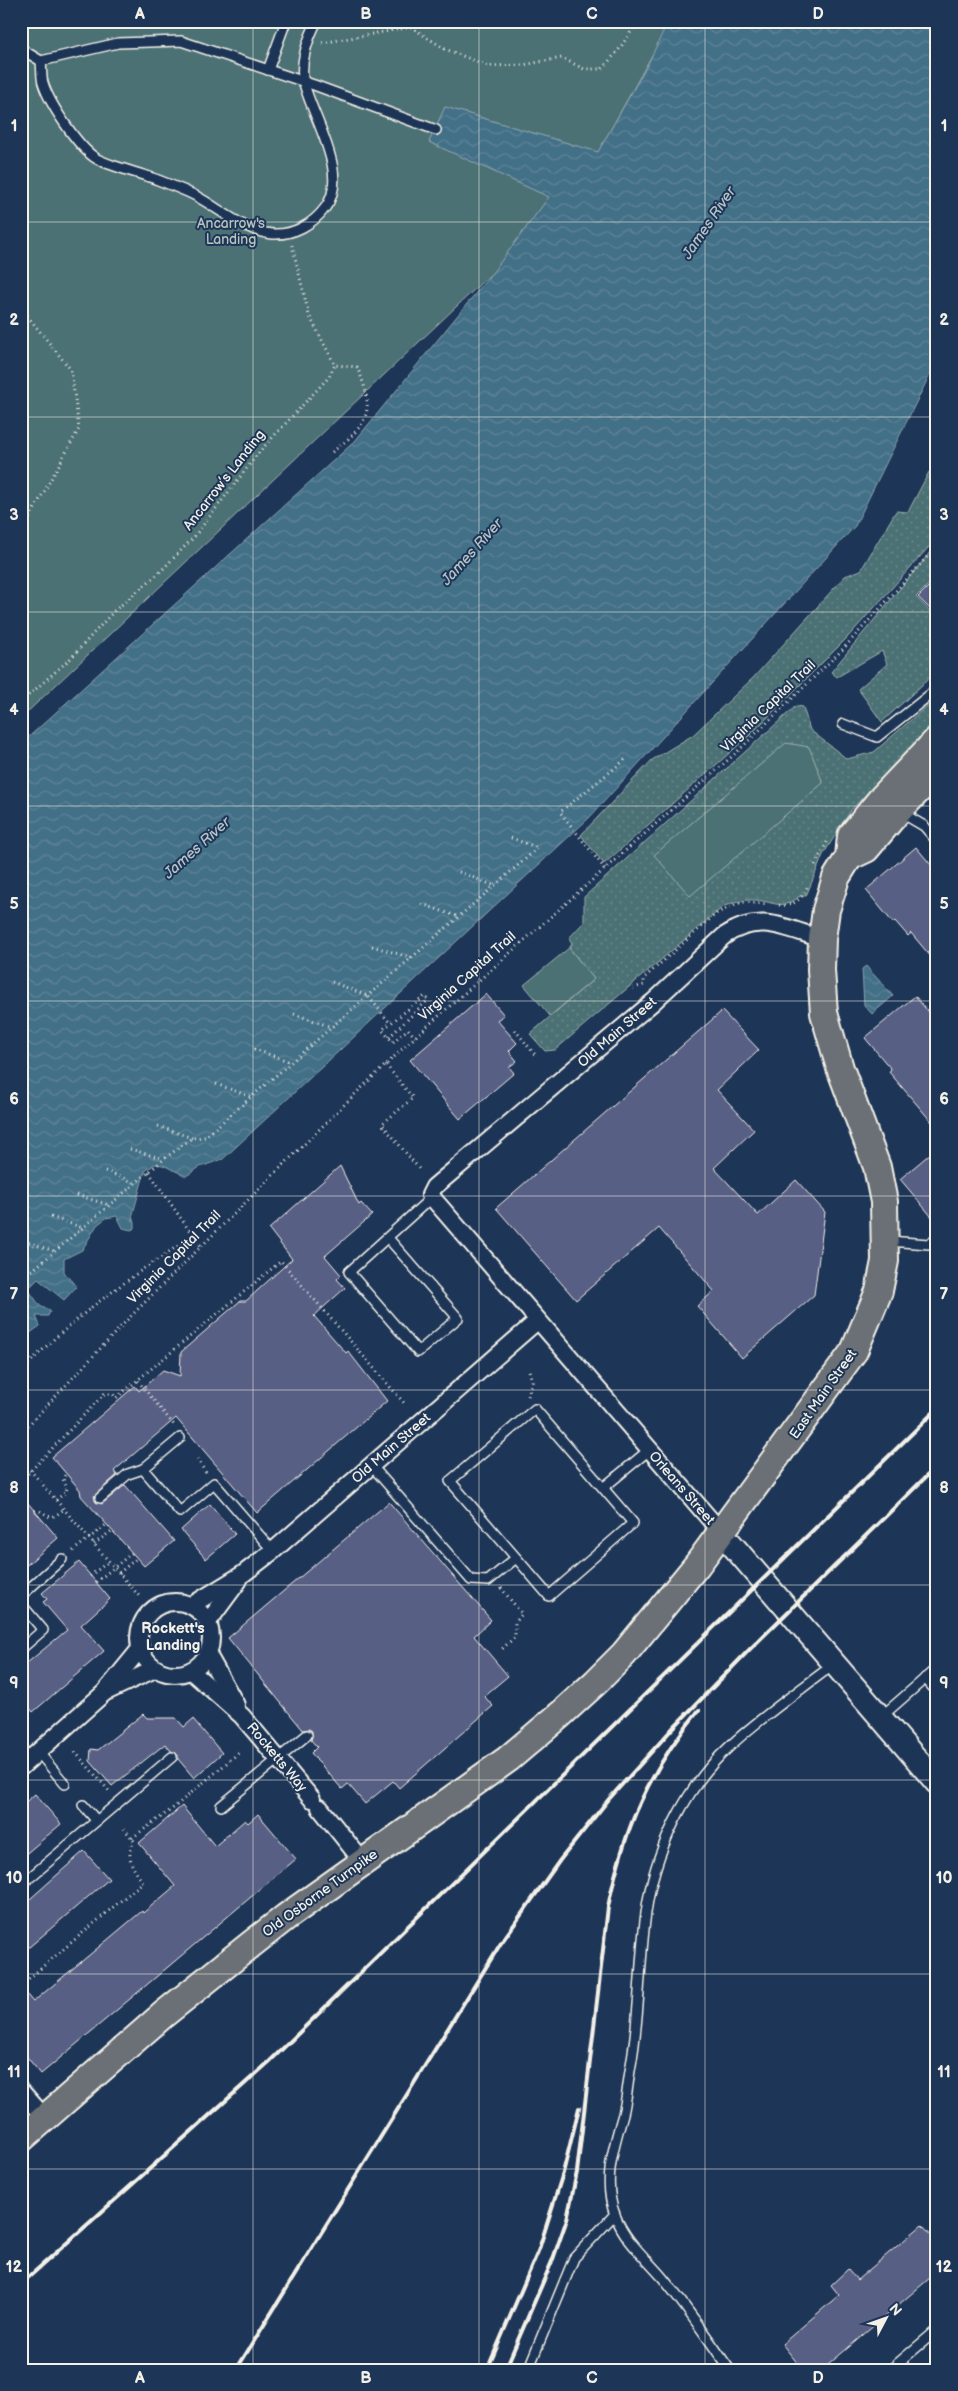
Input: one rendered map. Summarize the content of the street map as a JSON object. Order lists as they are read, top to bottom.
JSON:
{
  "streets": {
    "main road": ["East Main Street", "Old Osborne Turnpike"],
    "street": ["Old Main Street", "Orleans Street", "Rocketts Way"],
    "path": ["Ancarrow’s Landing", "Virginia Capital Trail"]
  },
  "crossings": [
    ["Old Main Street", "East Main Street"],
    ["Old Main Street", "Orleans Street"],
    ["Old Main Street", "Rocketts Way"],
    ["East Main Street", "Orleans Street"],
    ["East Main Street", "Old Osborne Turnpike"],
    ["Rocketts Way", "Old Osborne Turnpike"]
  ],
  "districts": ["Rockett's Landing"],
  "water": ["James River"],
  "parks": ["Ancarrow's Landing"],
  "north": "top right",
  "grid": {
    "columns": [
      "A",
      "B",
      "C",
      "D"
    ],
    "rows": [
      "1",
      "2",
      "3",
      "4",
      "5",
      "6",
      "7",
      "8",
      "9",
      "10",
      "11",
      "12"
    ]
  }
}
